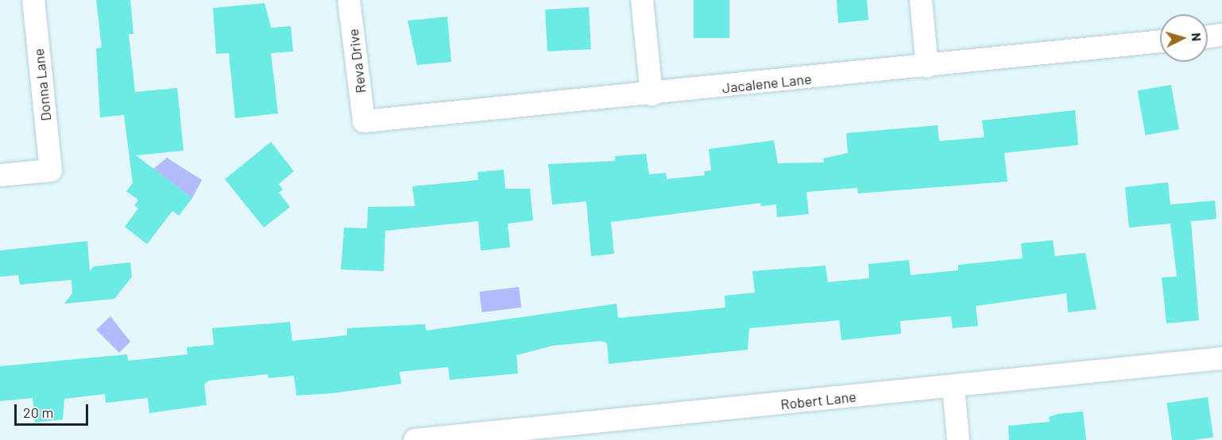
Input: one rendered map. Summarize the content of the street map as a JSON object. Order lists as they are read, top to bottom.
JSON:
{
  "streets": {
    "street": [
      "Reva Drive",
      "Jacalene Lane",
      "Donna Lane",
      "Robert Lane"
    ]
  },
  "crossings": [
    ["Reva Drive", "Jacalene Lane"]
  ],
  "scale_bar": "20 m",
  "north": "right"
}
